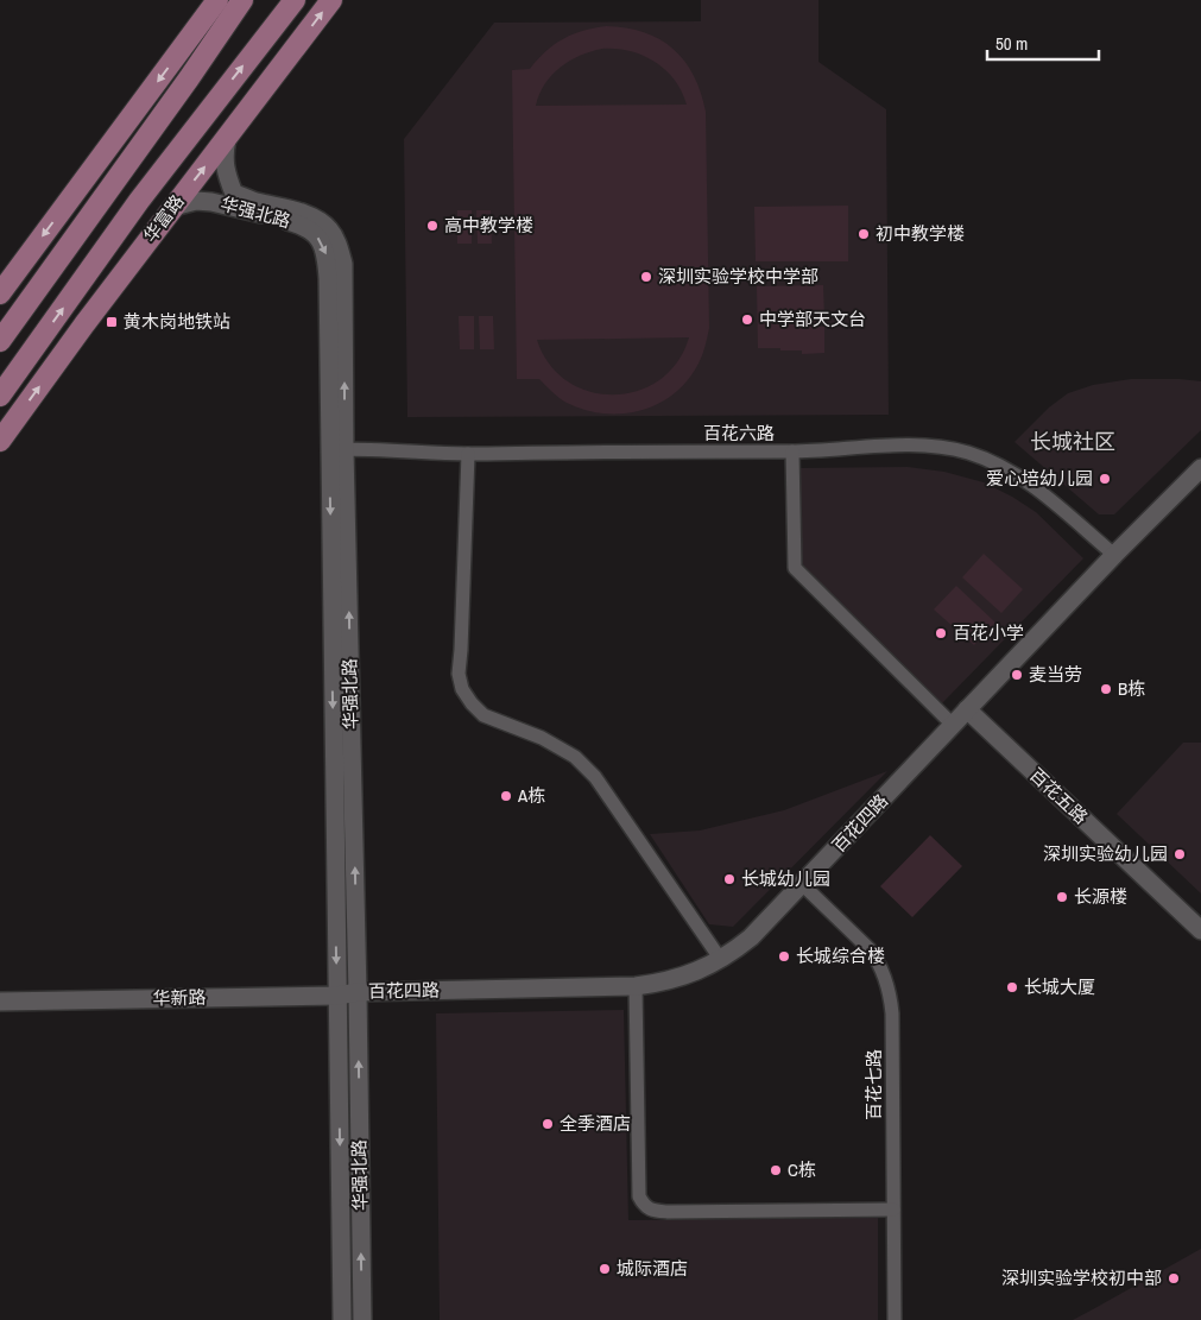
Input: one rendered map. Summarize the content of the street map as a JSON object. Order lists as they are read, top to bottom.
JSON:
{
  "streets": {
    "main road": [
      "华强北路",
      "华富路",
      "百花五路",
      "百花四路",
      "华新路"
    ],
    "street": ["百花六路", "百花七路"]
  },
  "crossings": [
    ["华强北路", "华富路"],
    ["华强北路", "百花六路"],
    ["华强北路", "百花四路"],
    ["华强北路", "华新路"],
    ["百花六路", "百花四路"],
    ["百花五路", "百花四路"],
    ["百花四路", "华新路"],
    ["百花四路", "百花七路"]
  ],
  "districts": ["长城社区"],
  "places": {
    "other": [
      "高中教学楼",
      "初中教学楼",
      "深圳实验学校中学部",
      "中学部天文台",
      "爱心培幼儿园",
      "百花小学",
      "麦当劳",
      "B栋",
      "A栋",
      "深圳实验幼儿园",
      "长城幼儿园",
      "长源楼",
      "长城综合楼",
      "长城大厦",
      "全季酒店",
      "C栋",
      "城际酒店",
      "深圳实验学校初中部"
    ],
    "transit": ["黄木岗地铁站"]
  },
  "scale_bar": "50 m"
}
